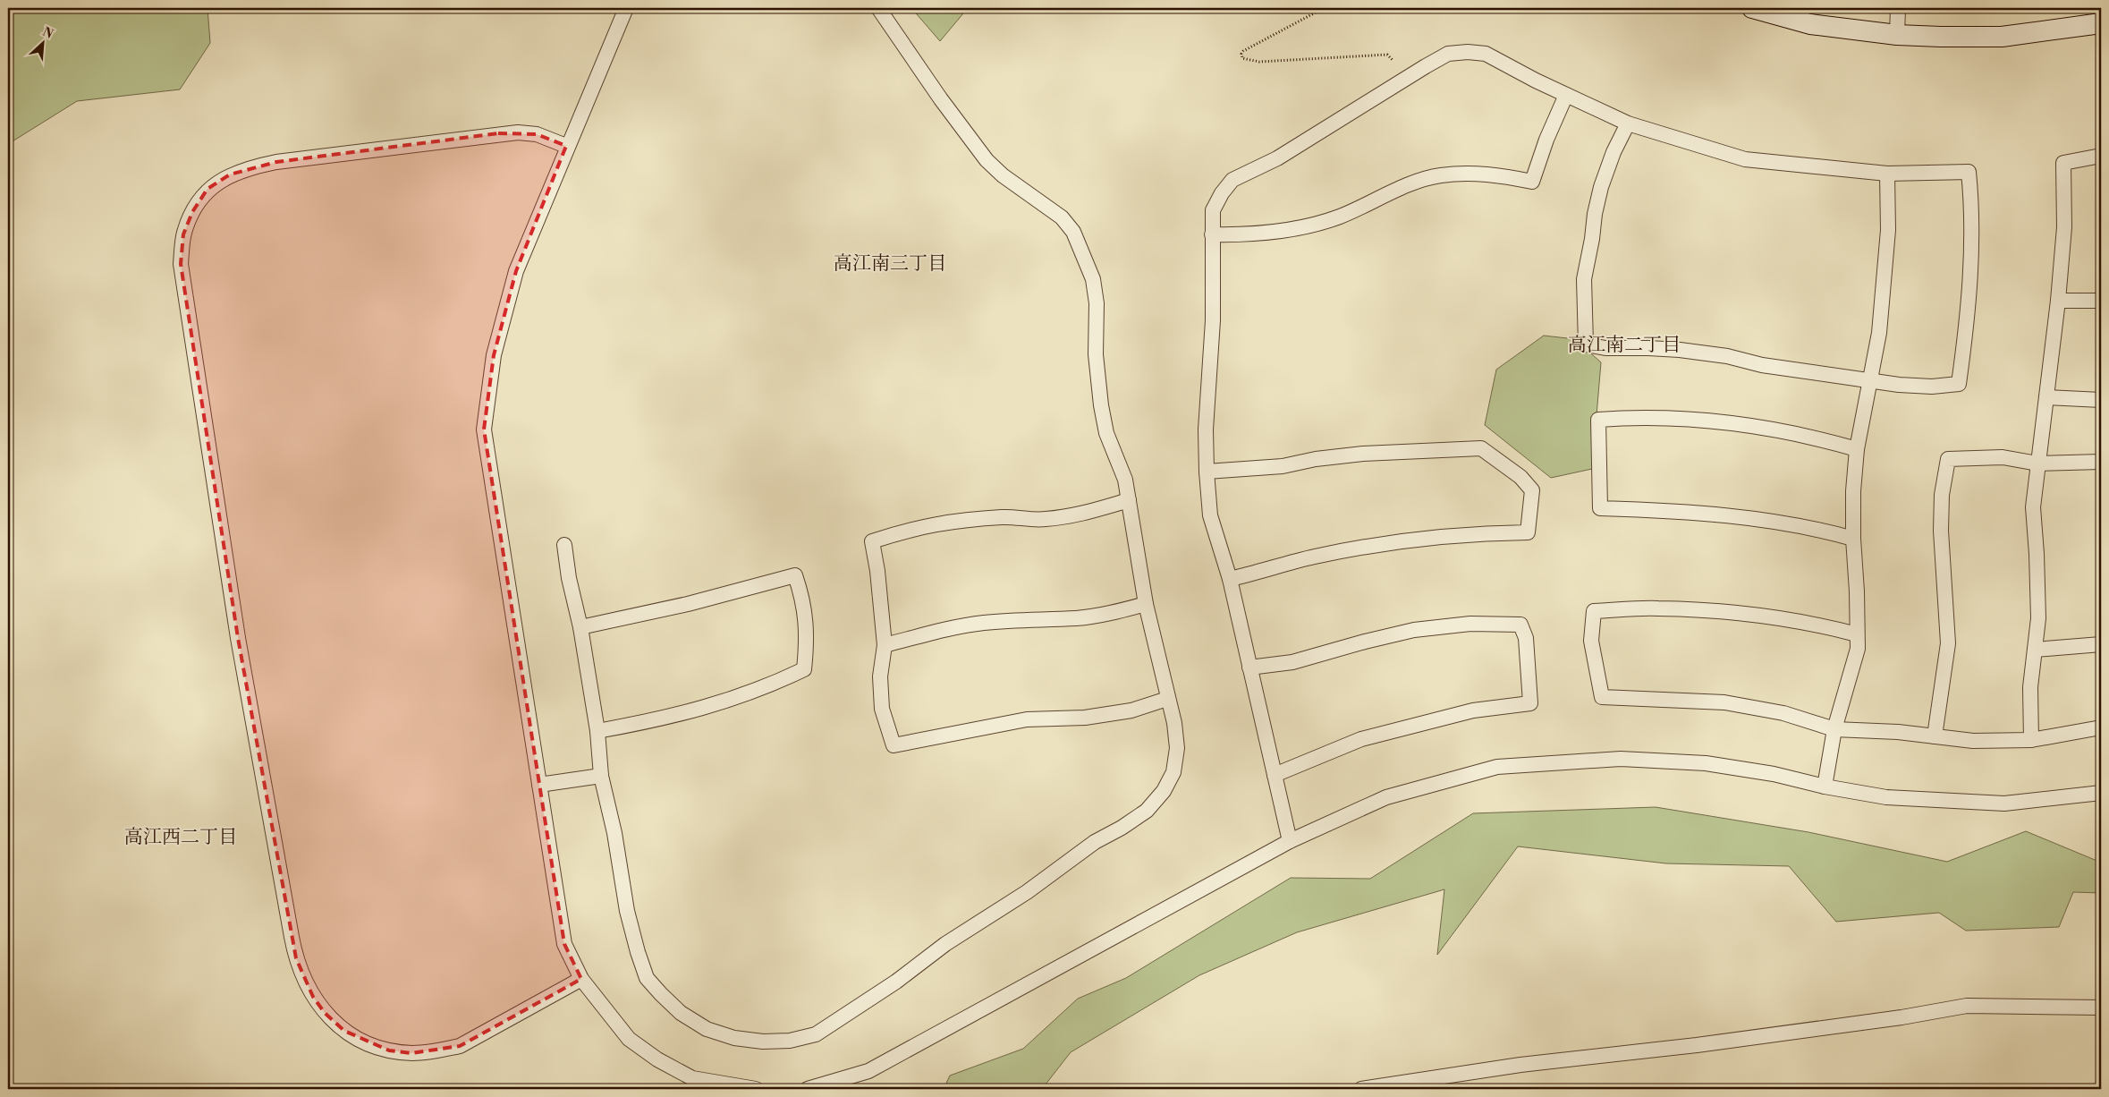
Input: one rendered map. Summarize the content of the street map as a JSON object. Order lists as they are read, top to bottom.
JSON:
{
  "districts": ["高江南三丁目", "高江南二丁目", "高江西二丁目"],
  "north": "top right"
}
